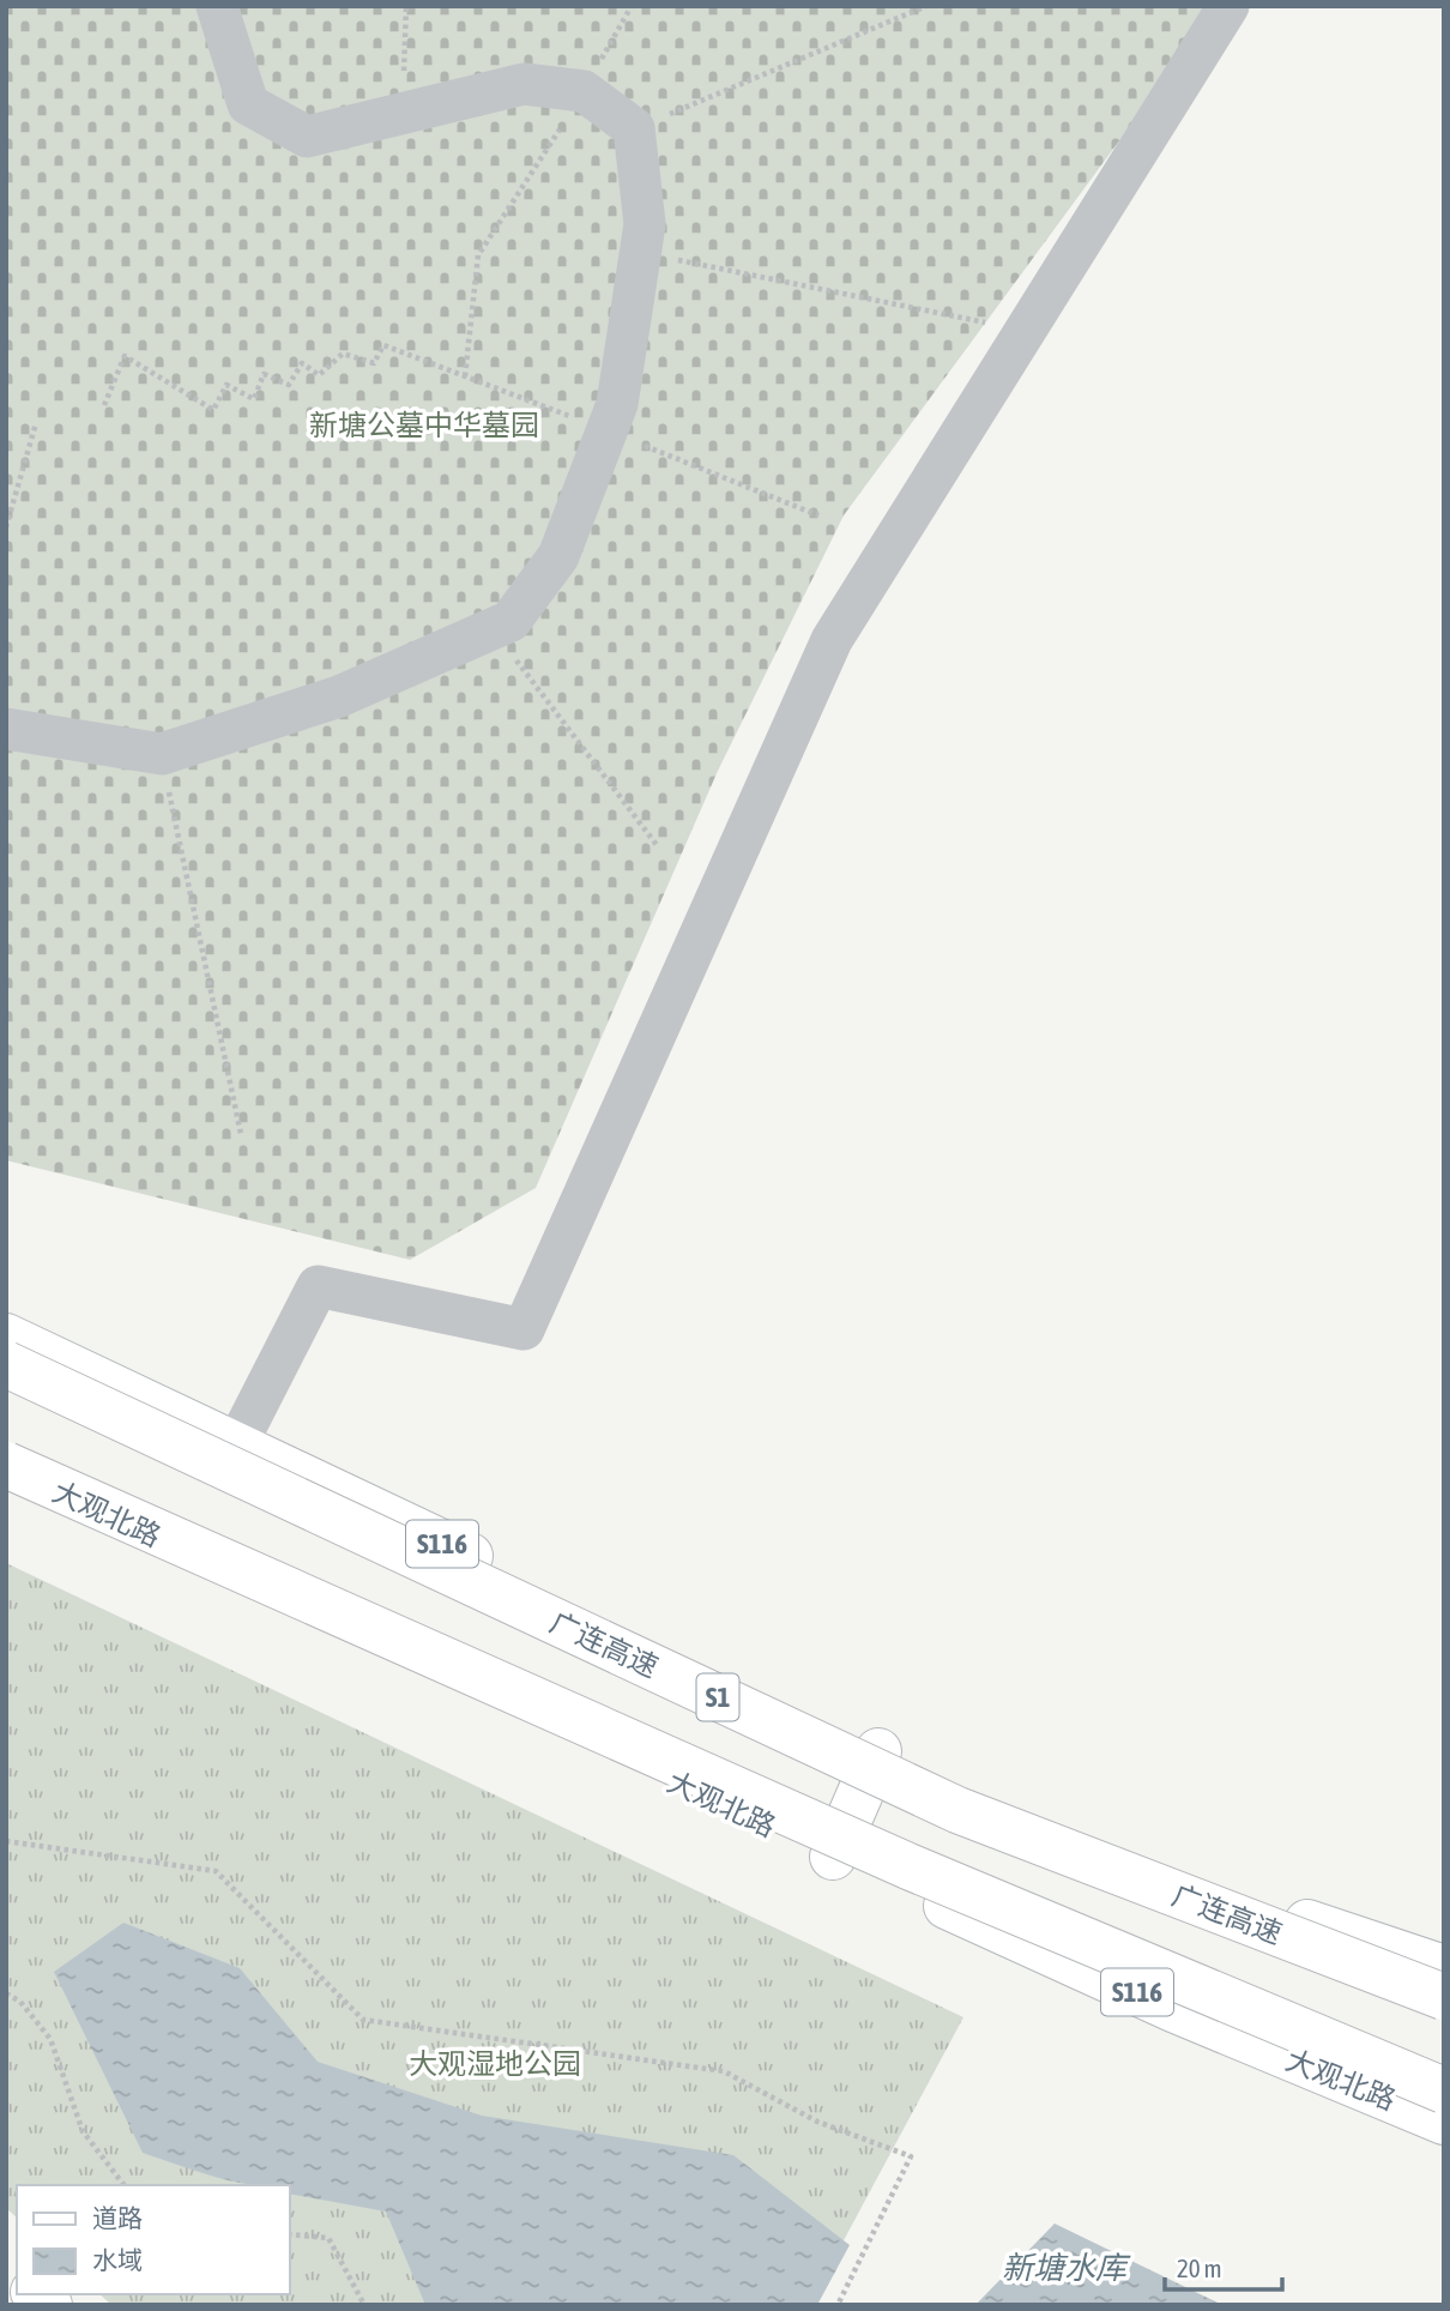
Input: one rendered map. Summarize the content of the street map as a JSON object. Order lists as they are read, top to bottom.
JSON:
{
  "streets": {
    "main road": [
      "大观北路",
      "S116",
      "广连高速",
      "S1"
    ]
  },
  "water": ["新塘水库"],
  "parks": ["新塘公墓中华墓园", "大观湿地公园"],
  "legend": ["道路", "水域"],
  "scale_bar": "20 m"
}
